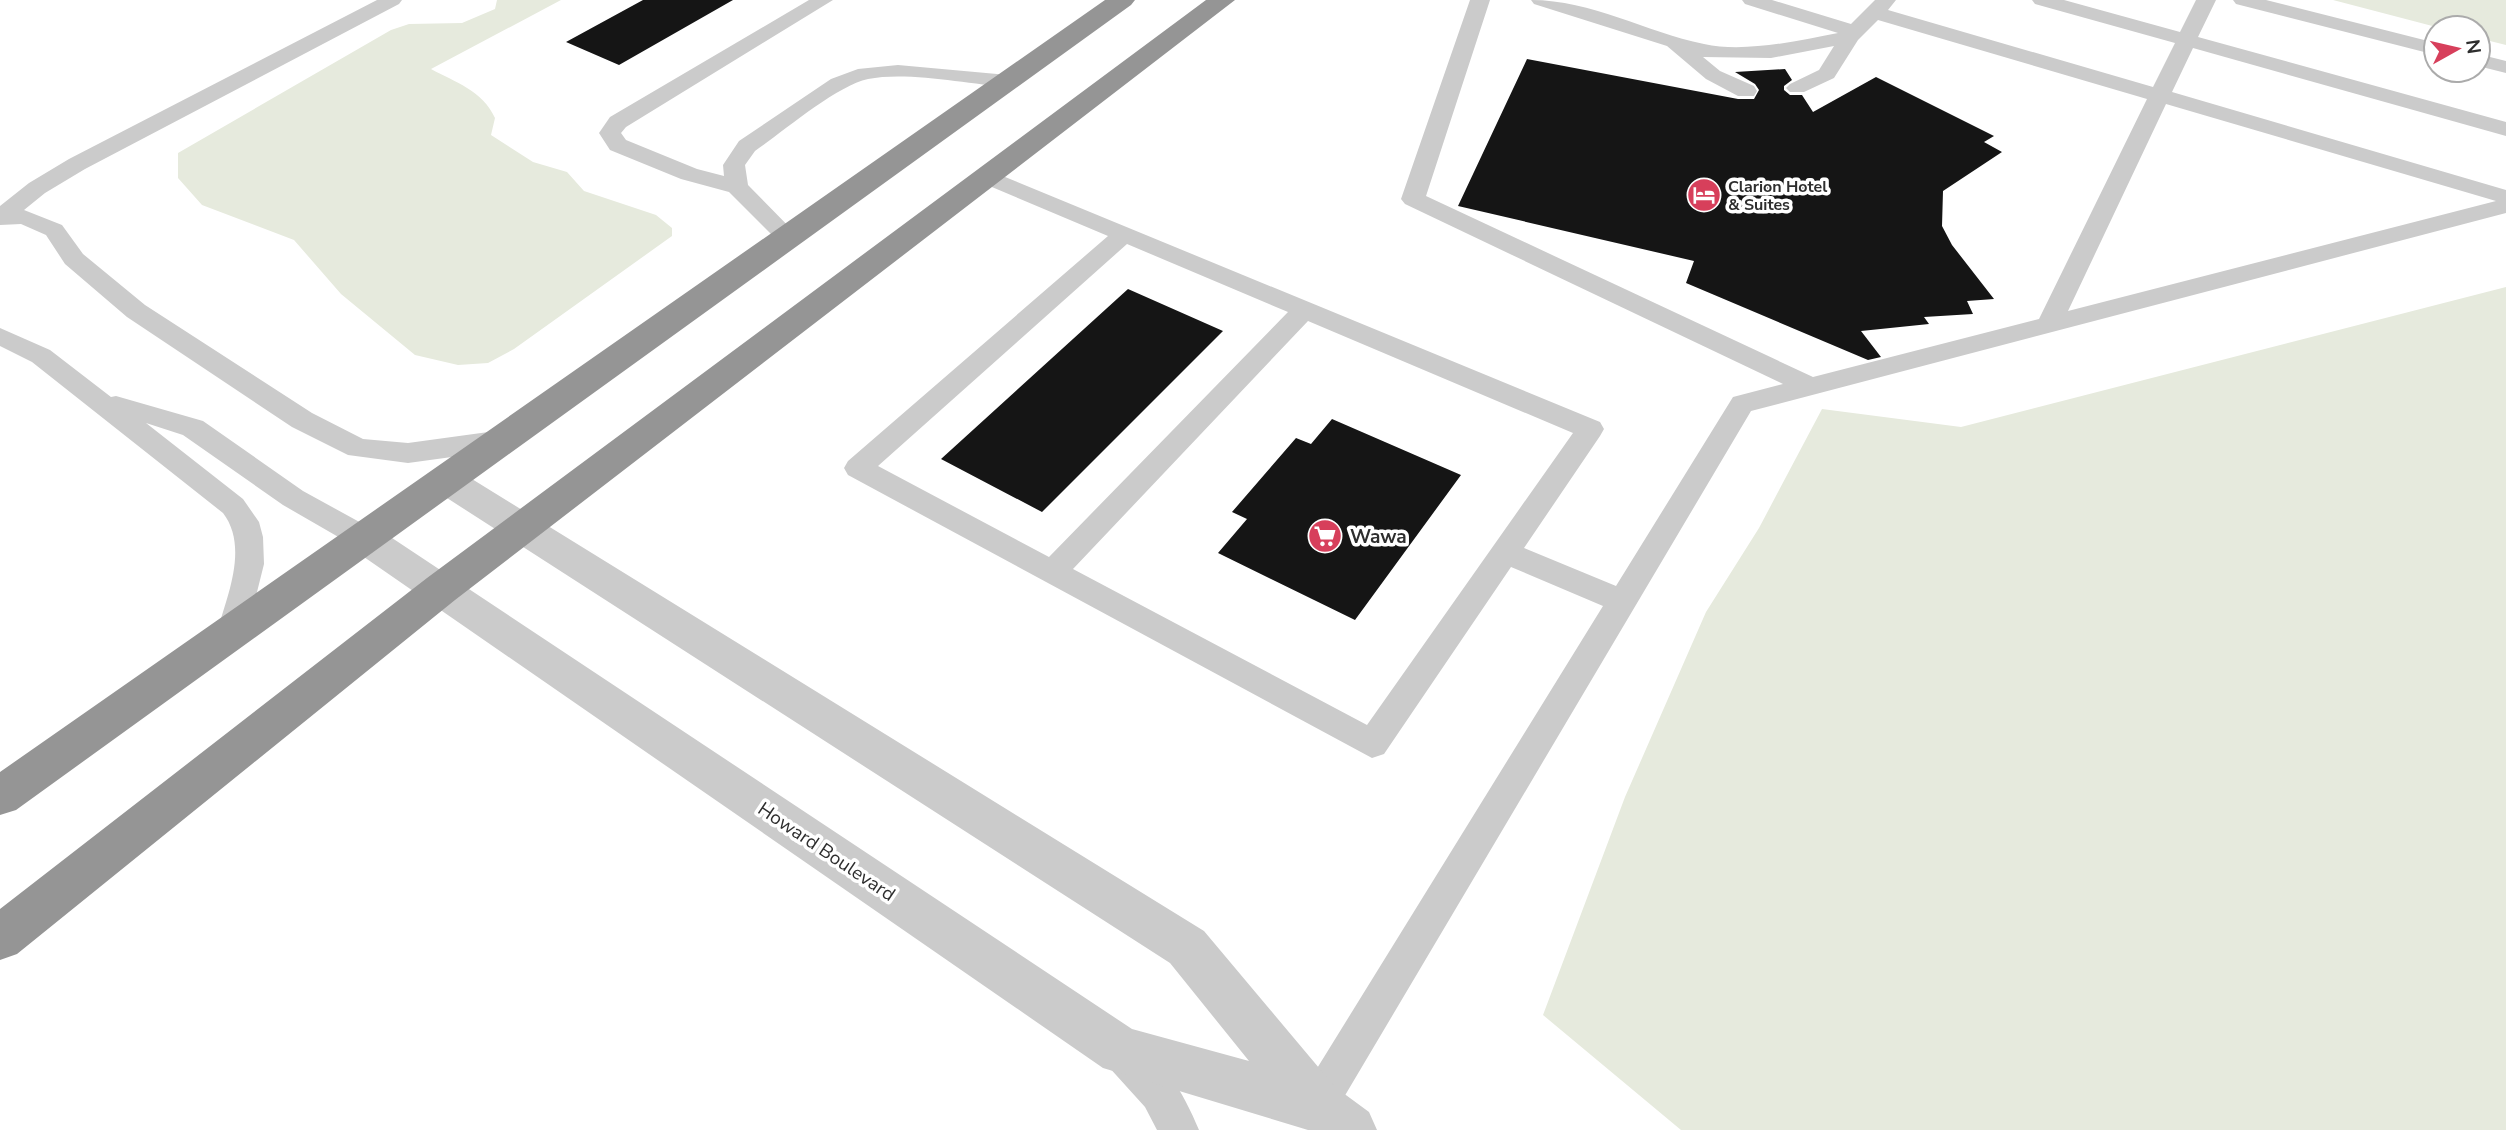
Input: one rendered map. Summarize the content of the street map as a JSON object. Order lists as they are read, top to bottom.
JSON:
{
  "streets": {
    "street": ["Howard Boulevard"]
  },
  "places": {
    "hotel": ["Clarion Hotel & Suites"],
    "supermarket": ["Wawa"]
  },
  "north": "right"
}
